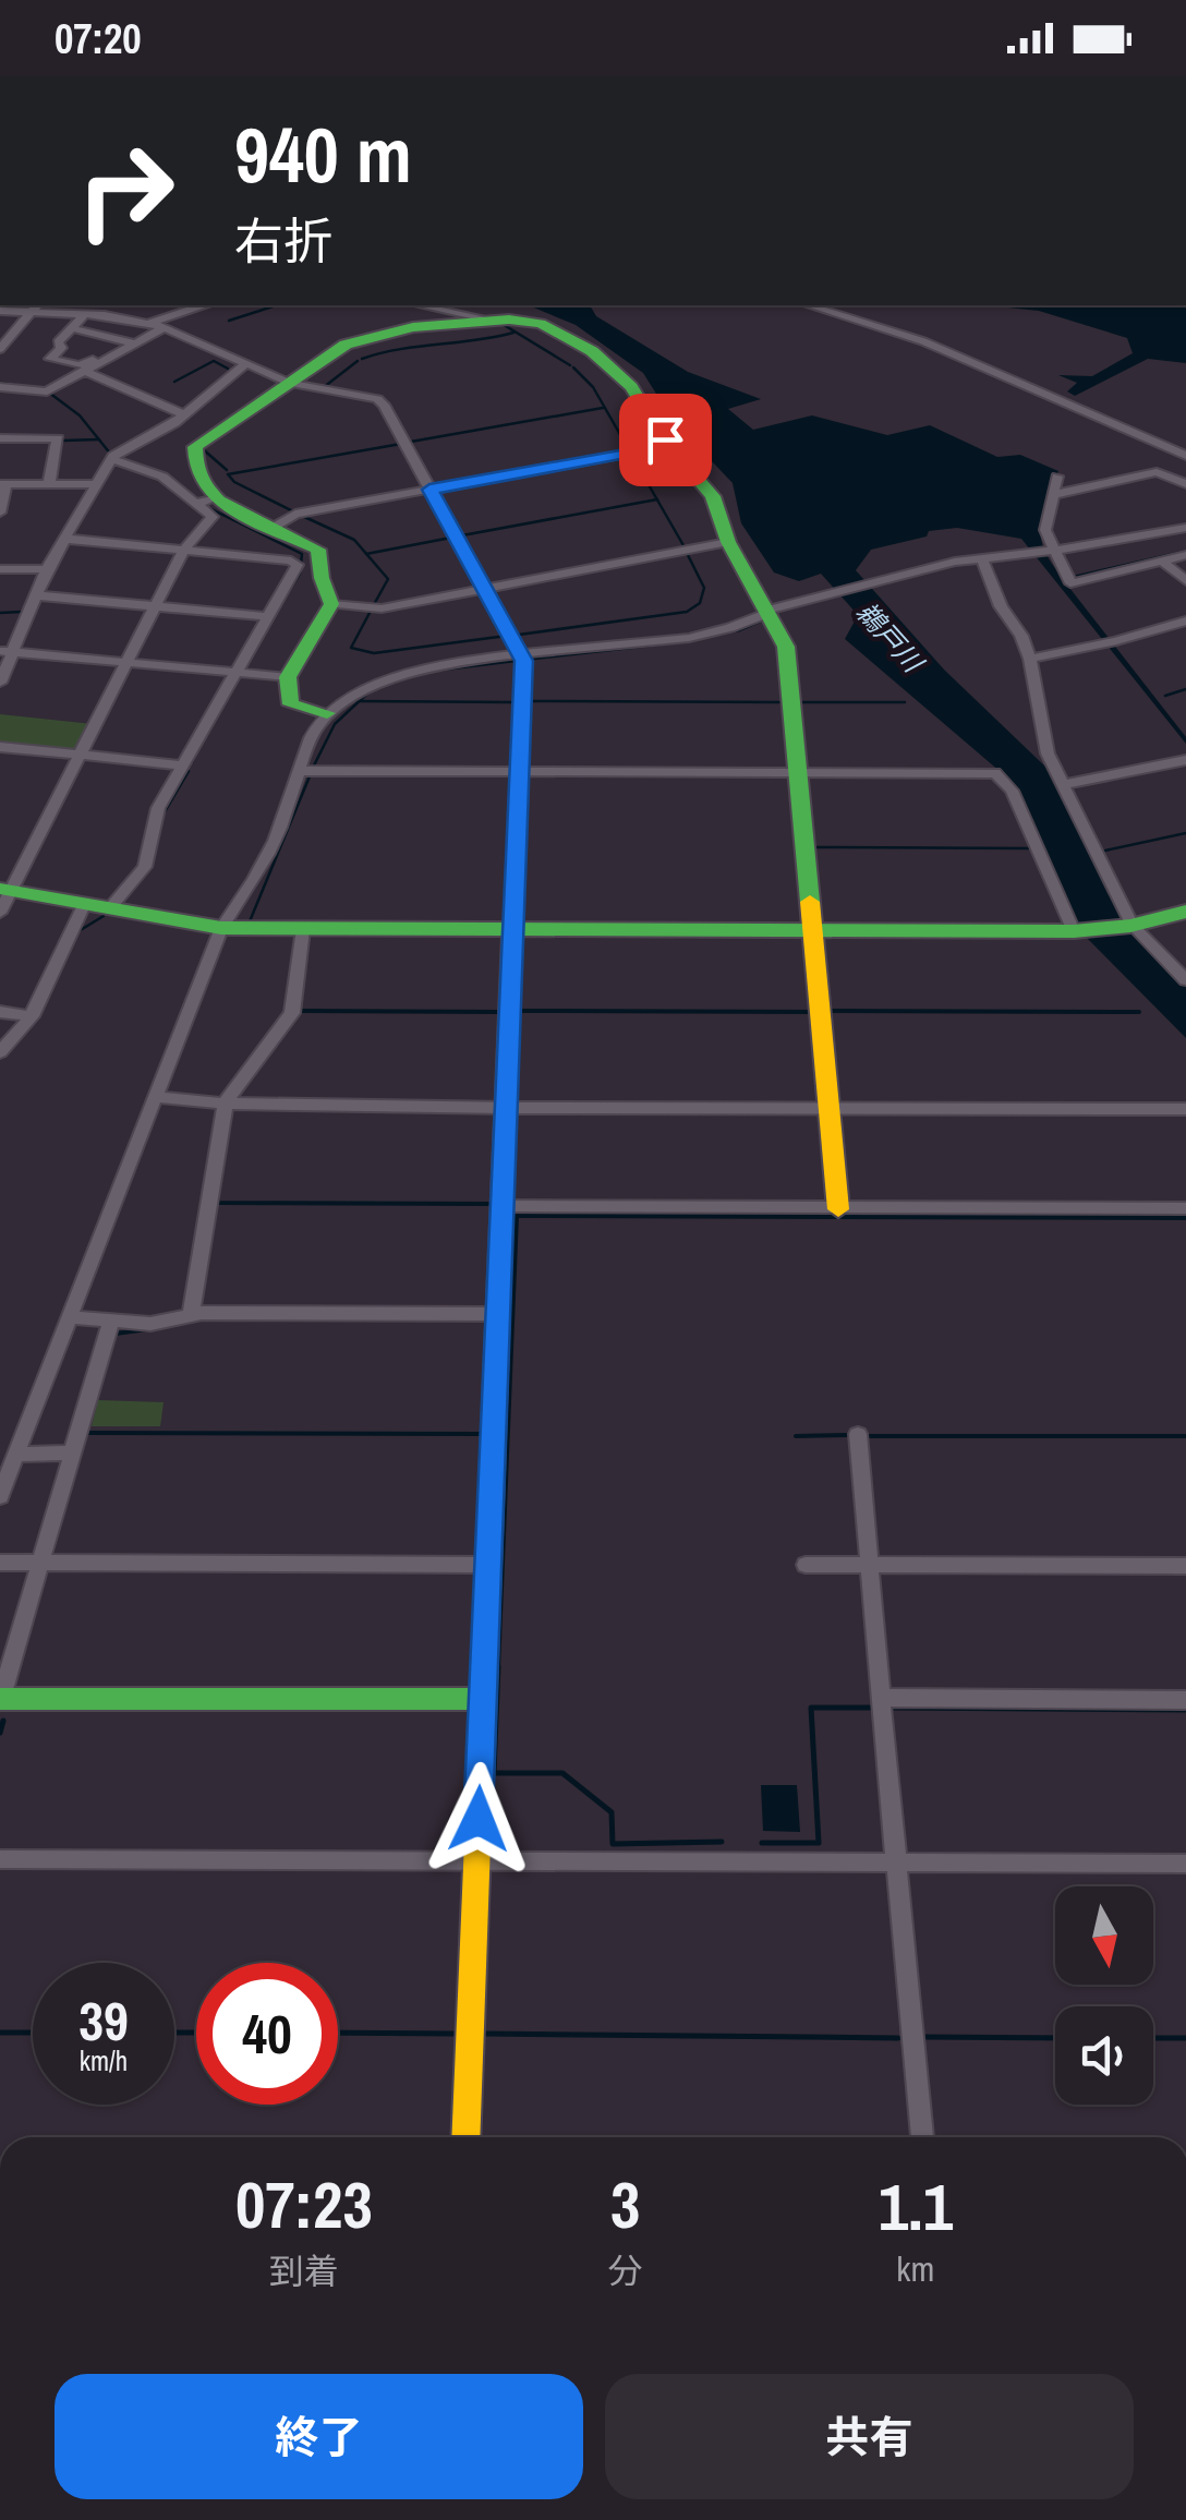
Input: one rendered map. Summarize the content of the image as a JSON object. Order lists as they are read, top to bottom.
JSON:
{
  "water": ["鵜戸川"],
  "north": "bottom",
  "page": {
    "status": "07:20",
    "turn": ["940 m", "右折"],
    "speed": "39 km/h",
    "limit": "40",
    "eta": [
      "07:23",
      "到着",
      "3",
      "分",
      "1.1",
      "km"
    ],
    "buttons": ["終了", "共有"]
  }
}
